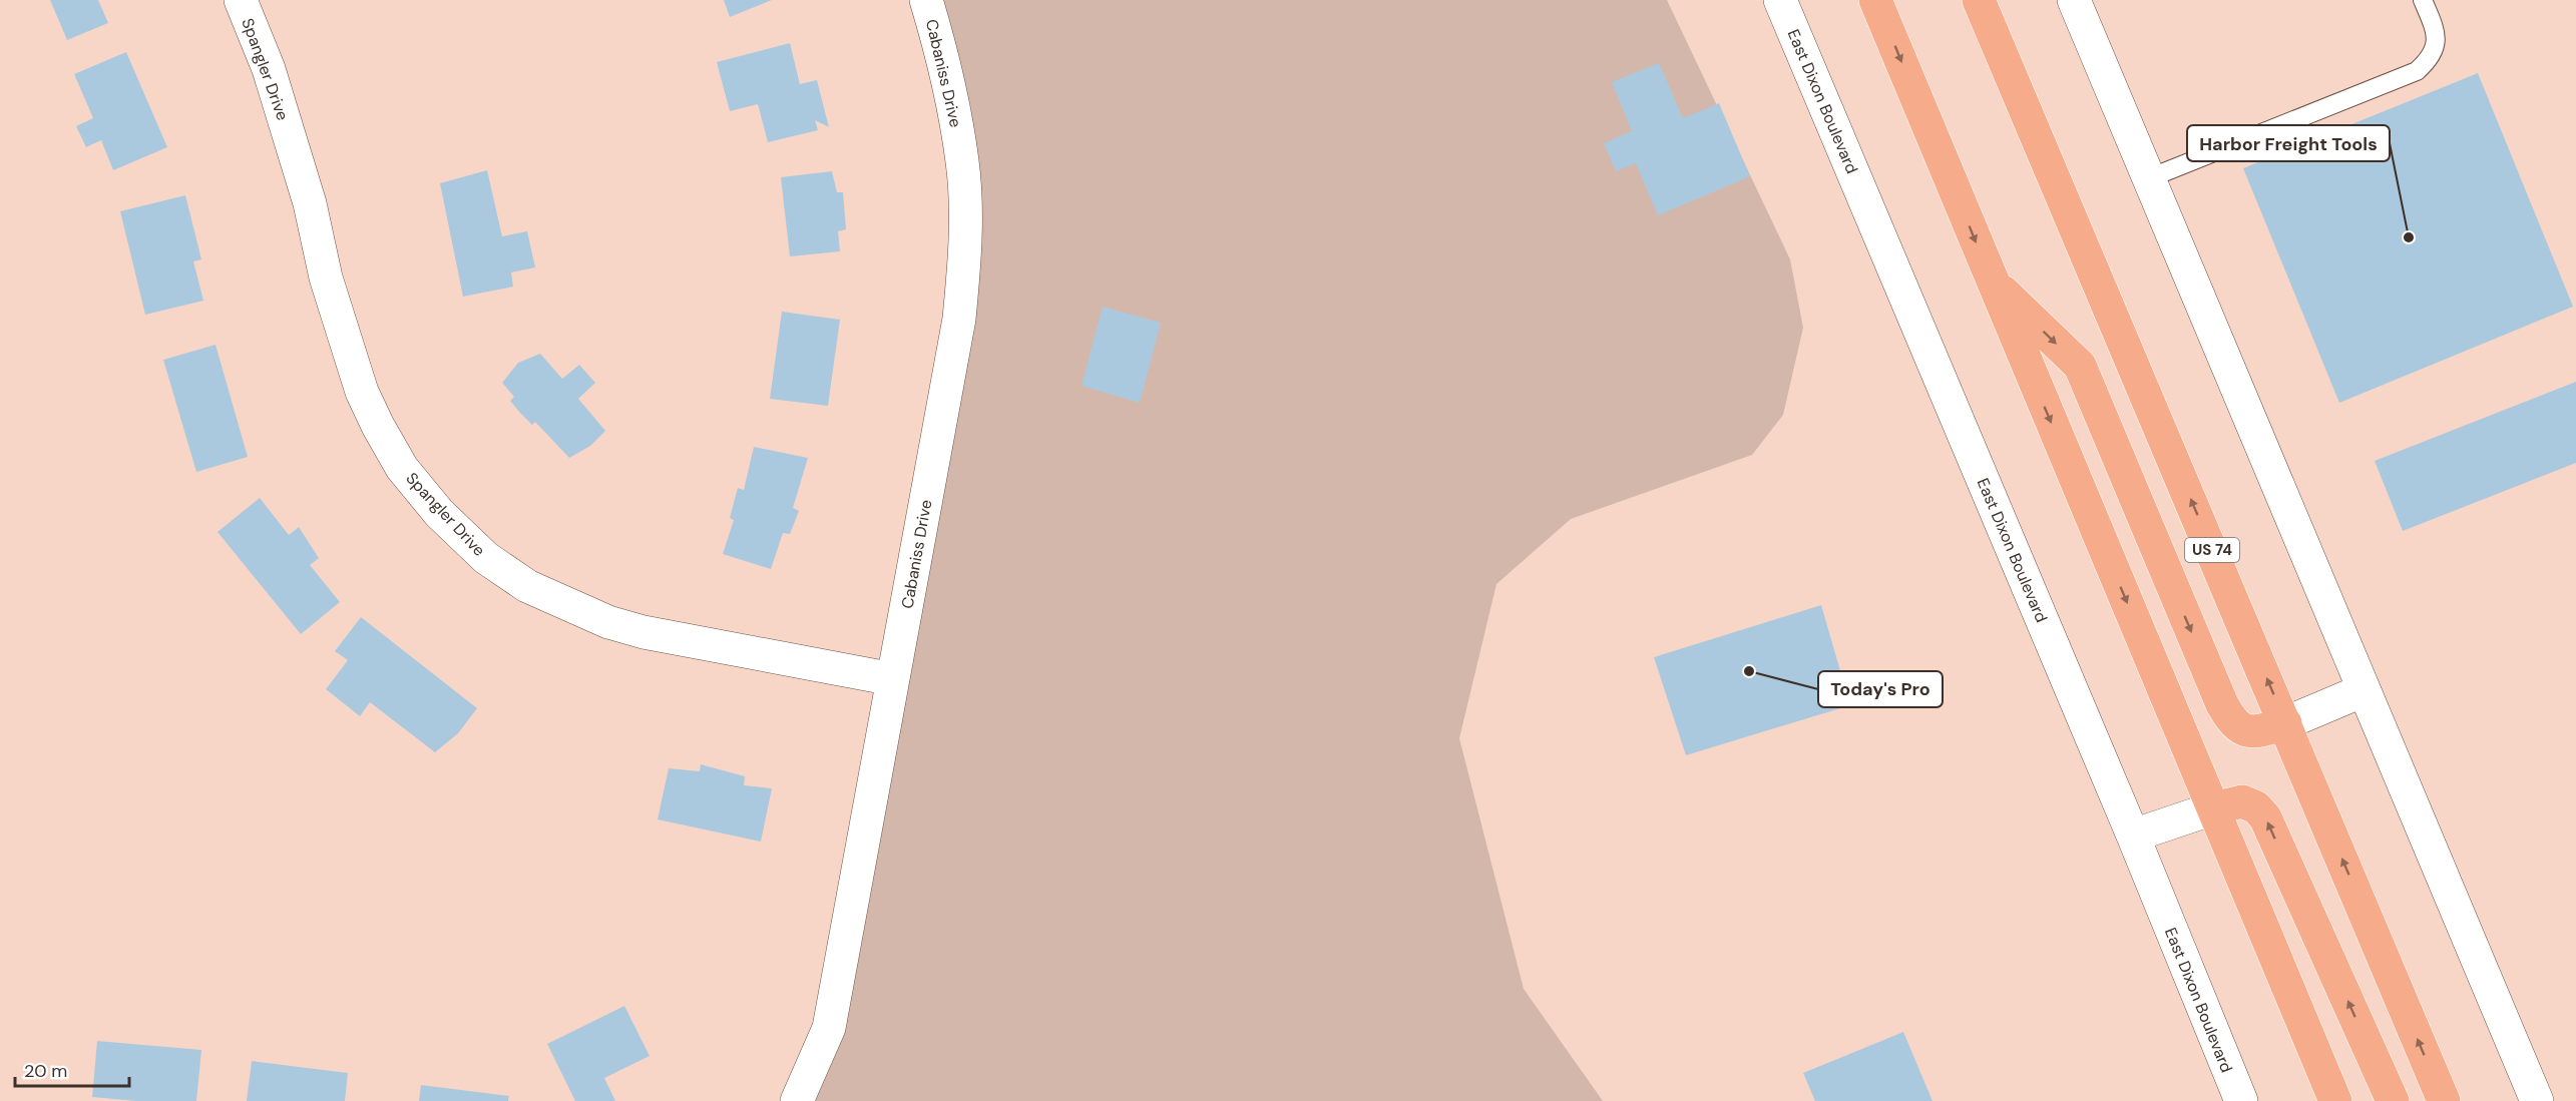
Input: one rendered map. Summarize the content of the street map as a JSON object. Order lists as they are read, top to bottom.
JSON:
{
  "streets": {
    "highway": ["US 74"],
    "street": ["Spangler Drive", "Cabaniss Drive", "East Dixon Boulevard"]
  },
  "crossings": [
    ["Spangler Drive", "Cabaniss Drive"]
  ],
  "places": ["Harbor Freight Tools", "Today's Pro"],
  "scale_bar": "20 m"
}
